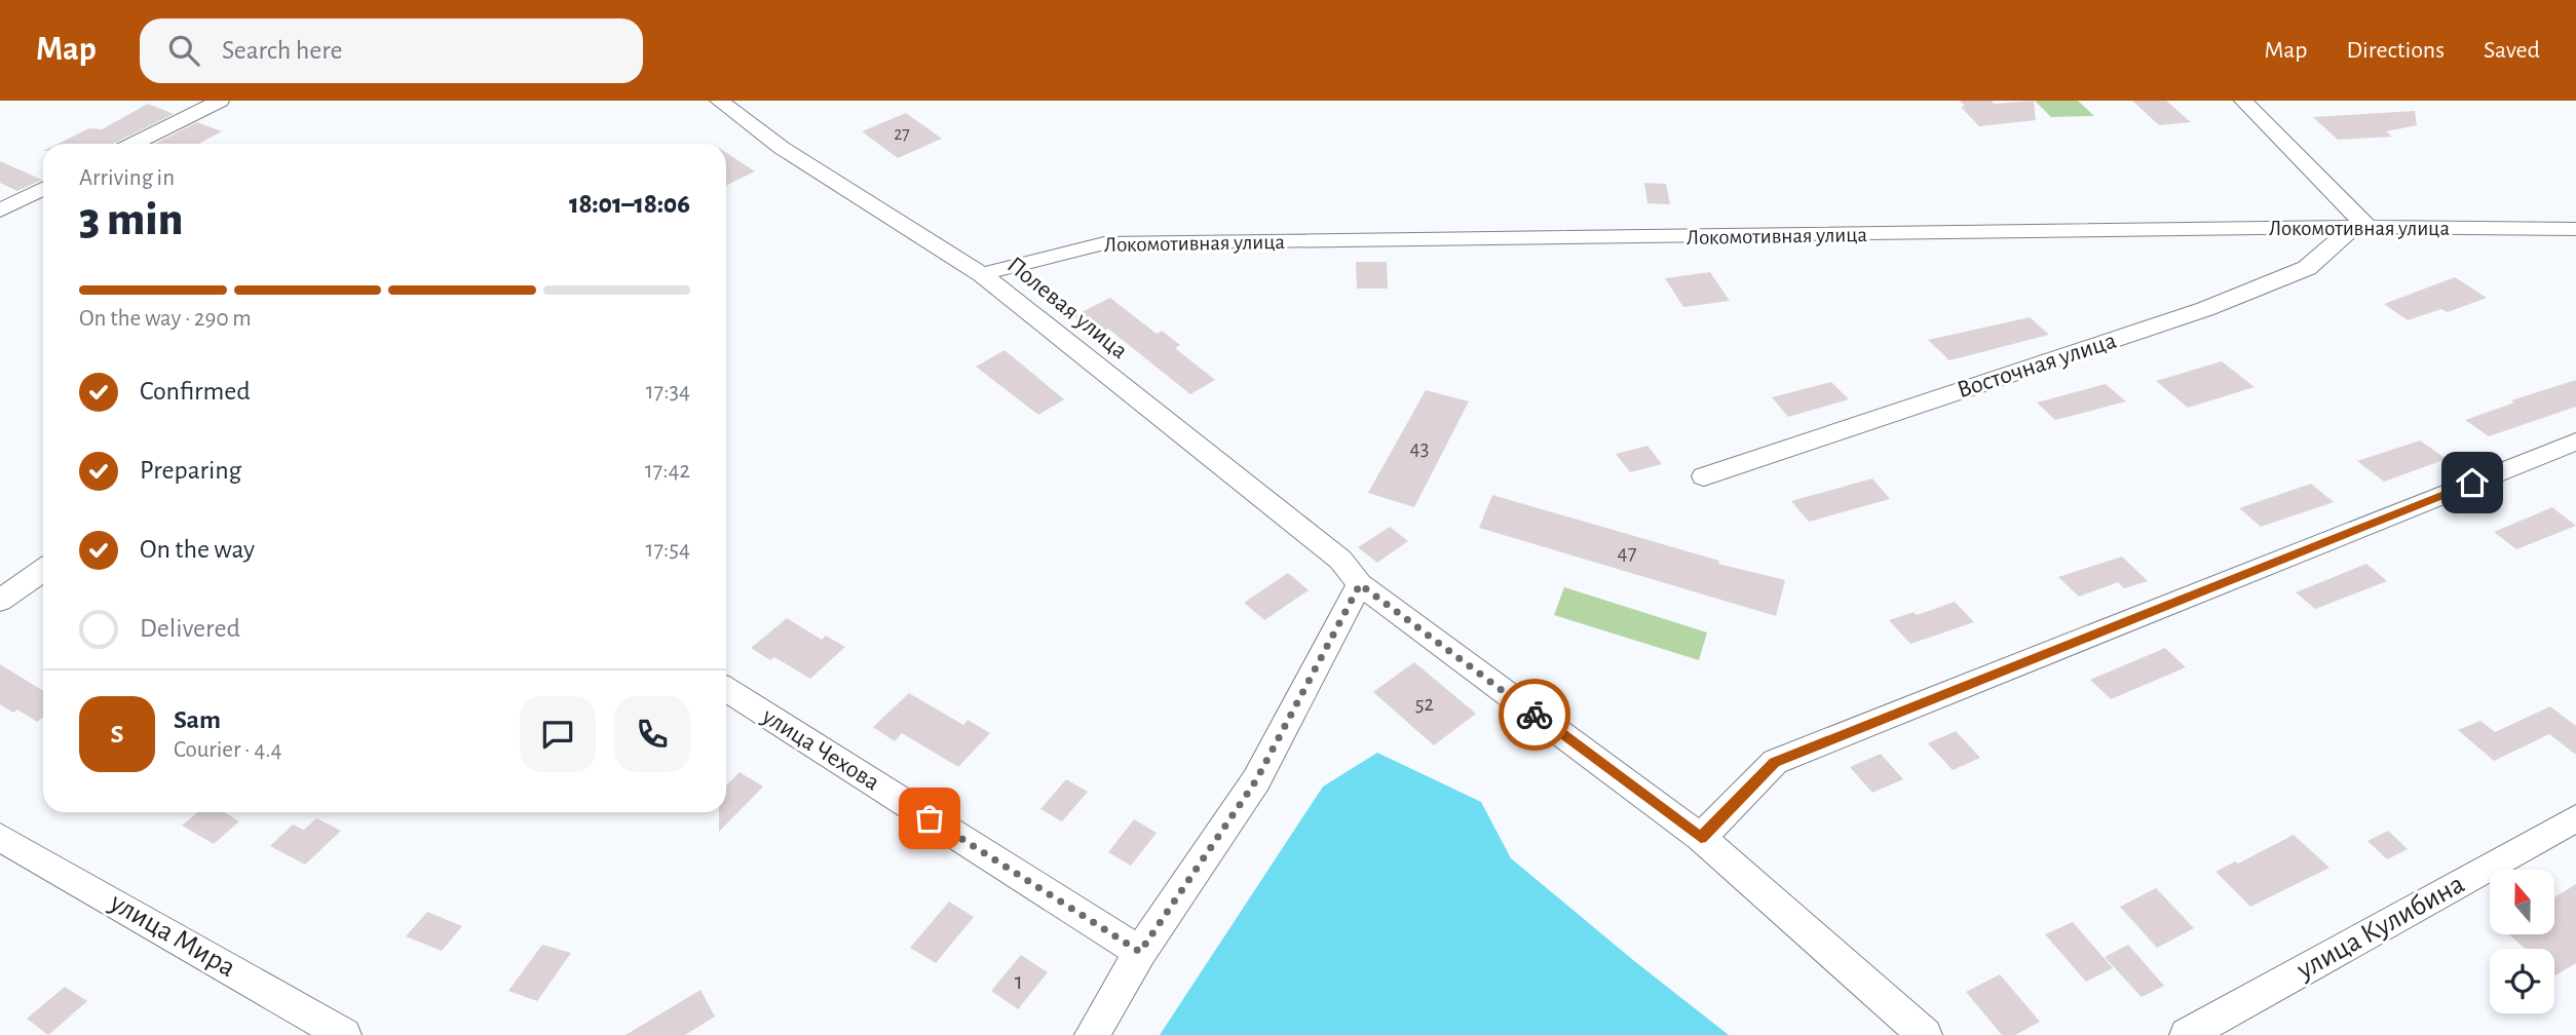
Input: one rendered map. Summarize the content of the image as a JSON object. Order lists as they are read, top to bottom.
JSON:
{
  "streets": {
    "street": [
      "Локомотивная улица",
      "Полевая улица",
      "Восточная улица",
      "улица Чехова",
      "улица Кулибина",
      "улица Мира"
    ]
  },
  "crossings": [
    ["Локомотивная улица", "Полевая улица"],
    ["Локомотивная улица", "Восточная улица"]
  ],
  "house_numbers": [
    "27",
    "43",
    "47",
    "52",
    "1"
  ],
  "north": "top",
  "page": {
    "header": "Map",
    "search": "Search here",
    "nav": ["Map", "Directions", "Saved"],
    "heading": ["3 min", "Arriving in", "18:01–18:06"],
    "panel": ["Sam", "Courier · 4.4"],
    "bar": "On the way · 290 m",
    "list": [
      ["Confirmed", "17:34"],
      ["Preparing", "17:42"],
      ["On the way", "17:54"],
      "Delivered"
    ],
    "round": "S"
  }
}
